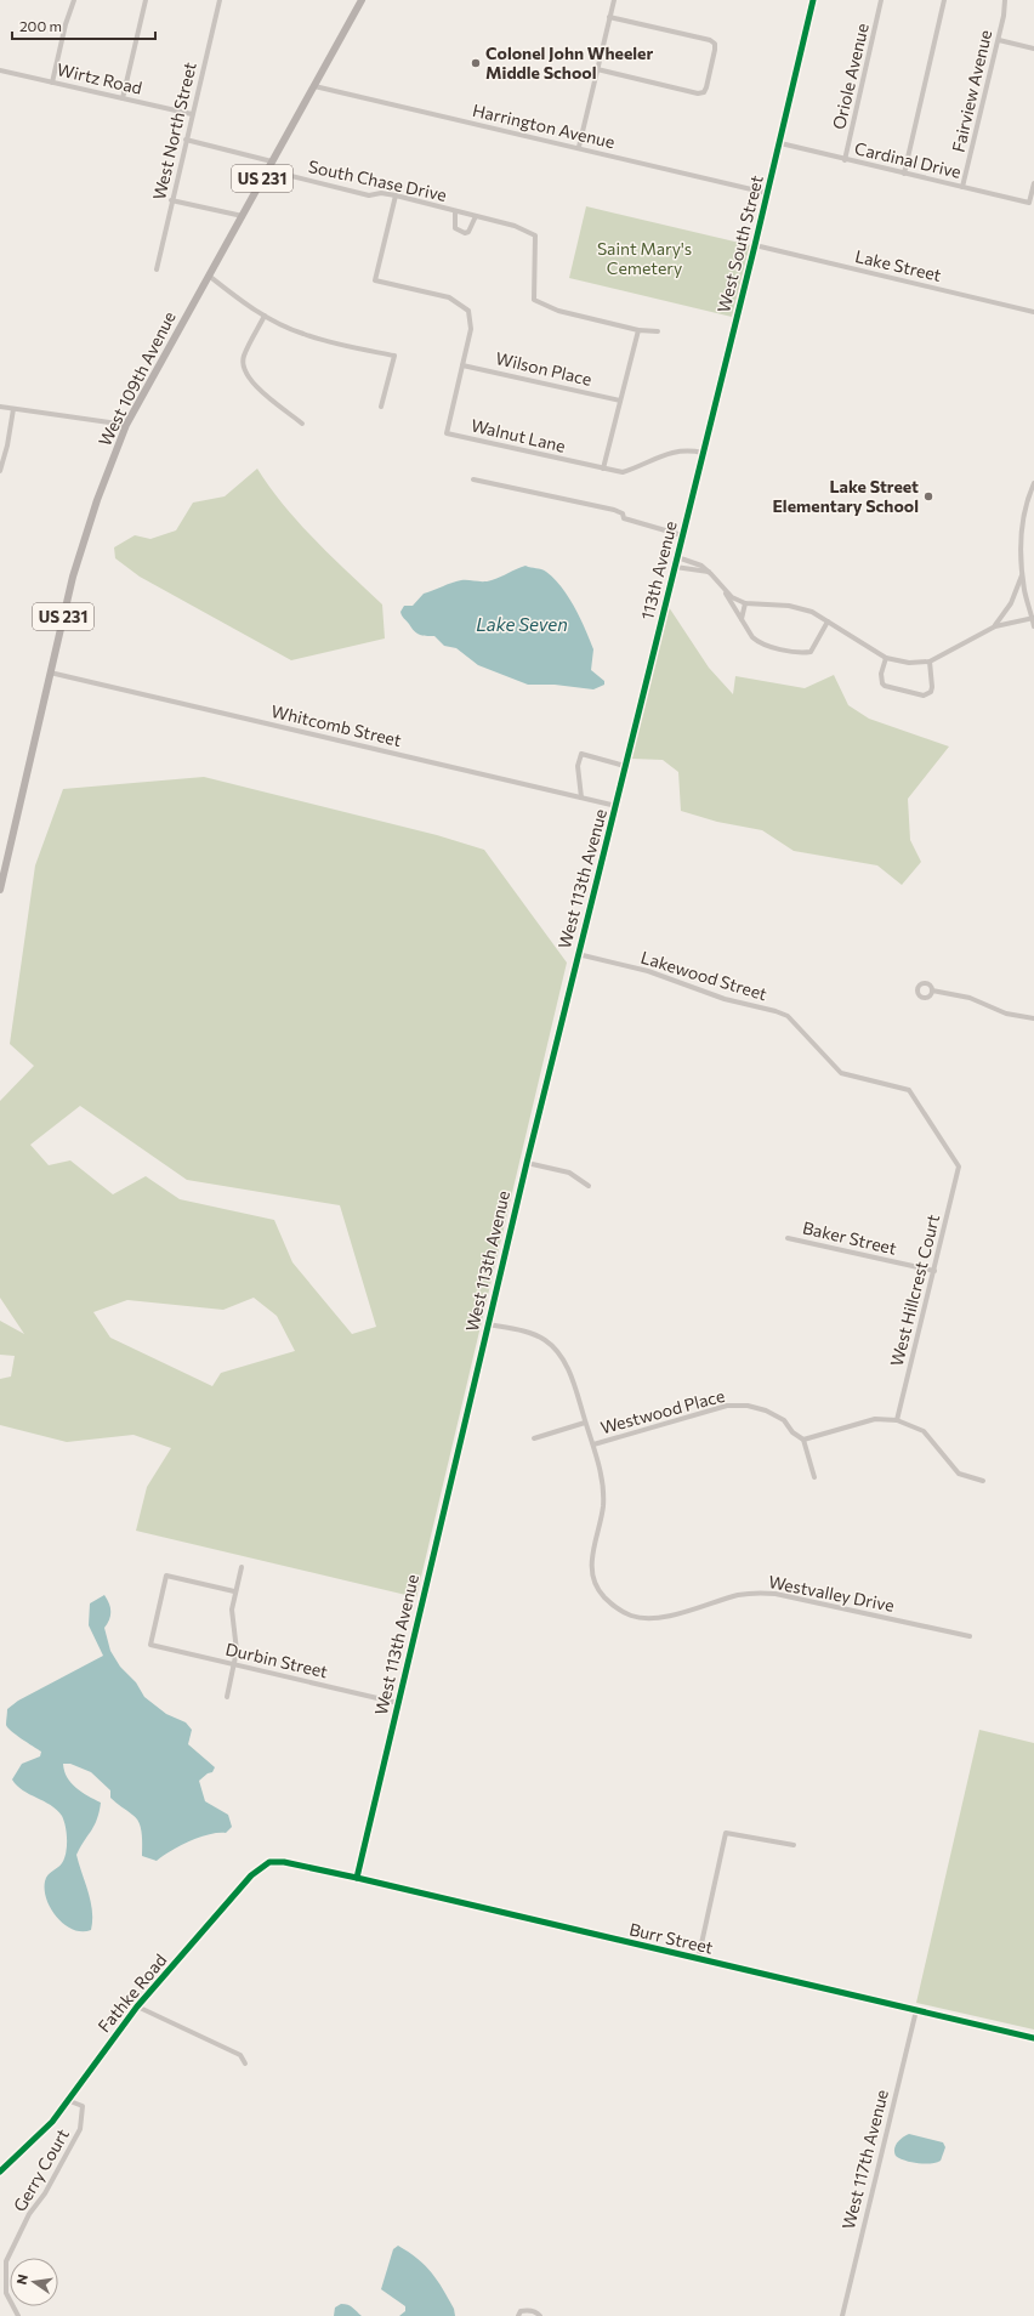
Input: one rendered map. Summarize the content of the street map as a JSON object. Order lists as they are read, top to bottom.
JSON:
{
  "streets": {
    "main road": ["US 231", "West 109th Avenue"],
    "street": [
      "Oriole Avenue",
      "Wirtz Road",
      "Fairview Avenue",
      "Harrington Avenue",
      "West North Street",
      "Cardinal Drive",
      "South Chase Drive",
      "West South Street",
      "Lake Street",
      "Wilson Place",
      "Walnut Lane",
      "113th Avenue",
      "Whitcomb Street",
      "West 113th Avenue",
      "Lakewood Street",
      "Baker Street",
      "West Hillcrest Court",
      "Westwood Place",
      "Westvalley Drive",
      "Durbin Street",
      "Burr Street",
      "Fathke Road",
      "West 117th Avenue",
      "Gerry Court"
    ]
  },
  "crossings": [
    ["Oriole Avenue", "Cardinal Drive"],
    ["Wirtz Road", "West North Street"],
    ["Fairview Avenue", "Cardinal Drive"],
    ["Harrington Avenue", "West South Street"],
    ["Harrington Avenue", "West 109th Avenue"],
    ["Cardinal Drive", "West South Street"],
    ["South Chase Drive", "West 109th Avenue"],
    ["South Chase Drive", "Walnut Lane"],
    ["West South Street", "Lake Street"],
    ["West South Street", "Walnut Lane"],
    ["West South Street", "113th Avenue"],
    ["Wilson Place", "Walnut Lane"],
    ["West 109th Avenue", "Whitcomb Street"],
    ["113th Avenue", "West 113th Avenue"],
    ["Whitcomb Street", "West 113th Avenue"],
    ["West 113th Avenue", "Lakewood Street"],
    ["West 113th Avenue", "Westvalley Drive"],
    ["West 113th Avenue", "Durbin Street"],
    ["West 113th Avenue", "Burr Street"],
    ["Lakewood Street", "West Hillcrest Court"],
    ["Baker Street", "West Hillcrest Court"],
    ["Westwood Place", "Westvalley Drive"],
    ["Burr Street", "Fathke Road"],
    ["Burr Street", "West 117th Avenue"],
    ["Fathke Road", "Gerry Court"]
  ],
  "water": ["Lake Seven"],
  "parks": ["Saint Mary's Cemetery"],
  "places": ["Colonel John Wheeler Middle School", "Lake Street Elementary School"],
  "scale_bar": "200 m",
  "north": "left"
}
